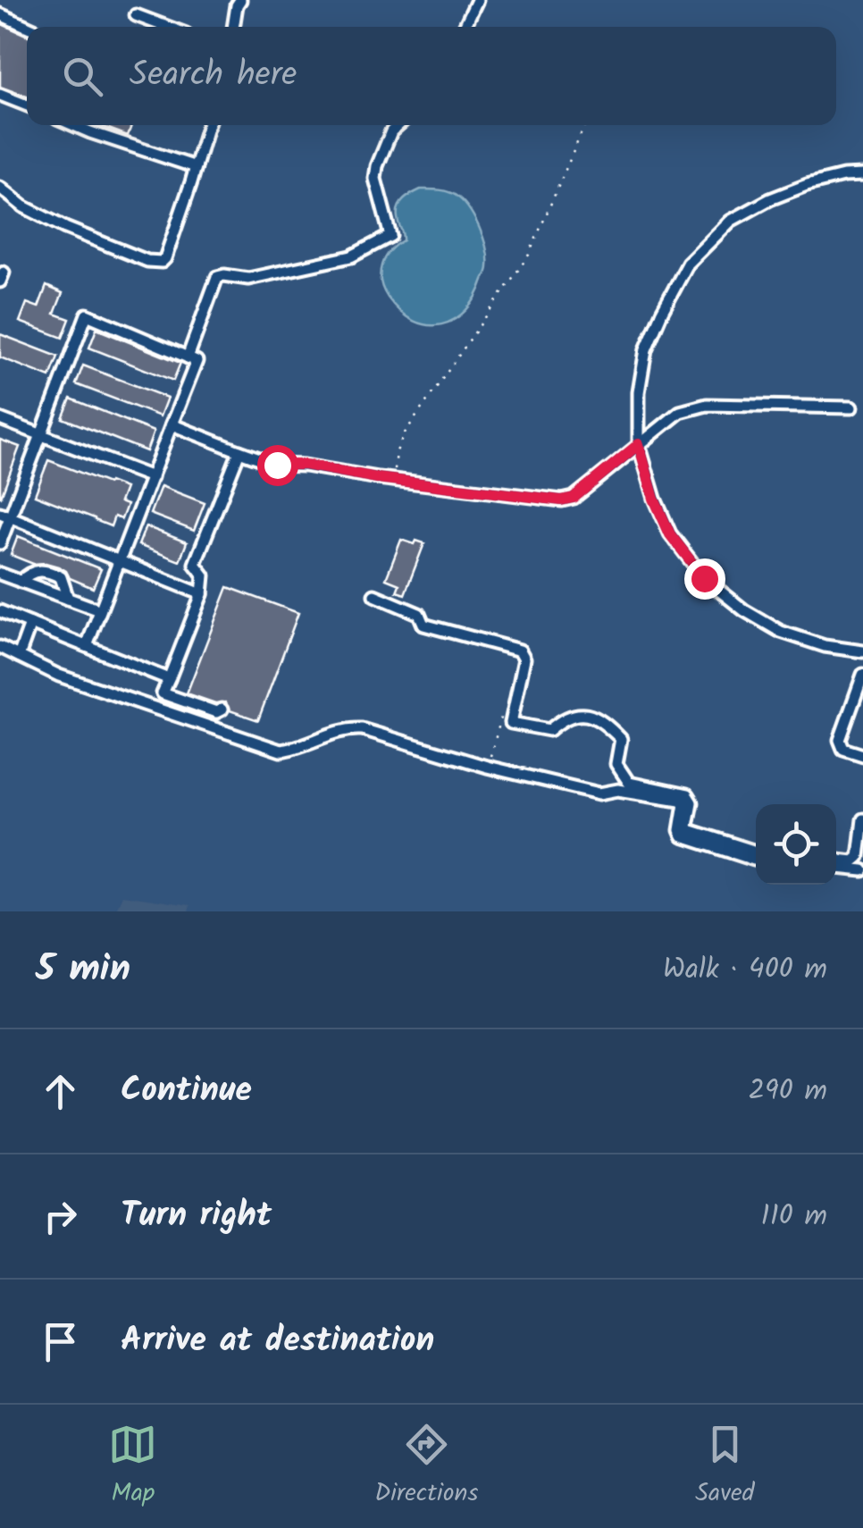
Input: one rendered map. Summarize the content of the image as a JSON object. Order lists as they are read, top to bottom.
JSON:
{
  "page": {
    "search": "Search here",
    "heading": ["5 min", "Walk · 400 m"],
    "list": [
      ["Continue", "290 m"],
      ["Turn right", "110 m"],
      "Arrive at destination"
    ],
    "nav": ["Map", "Directions", "Saved"]
  }
}
